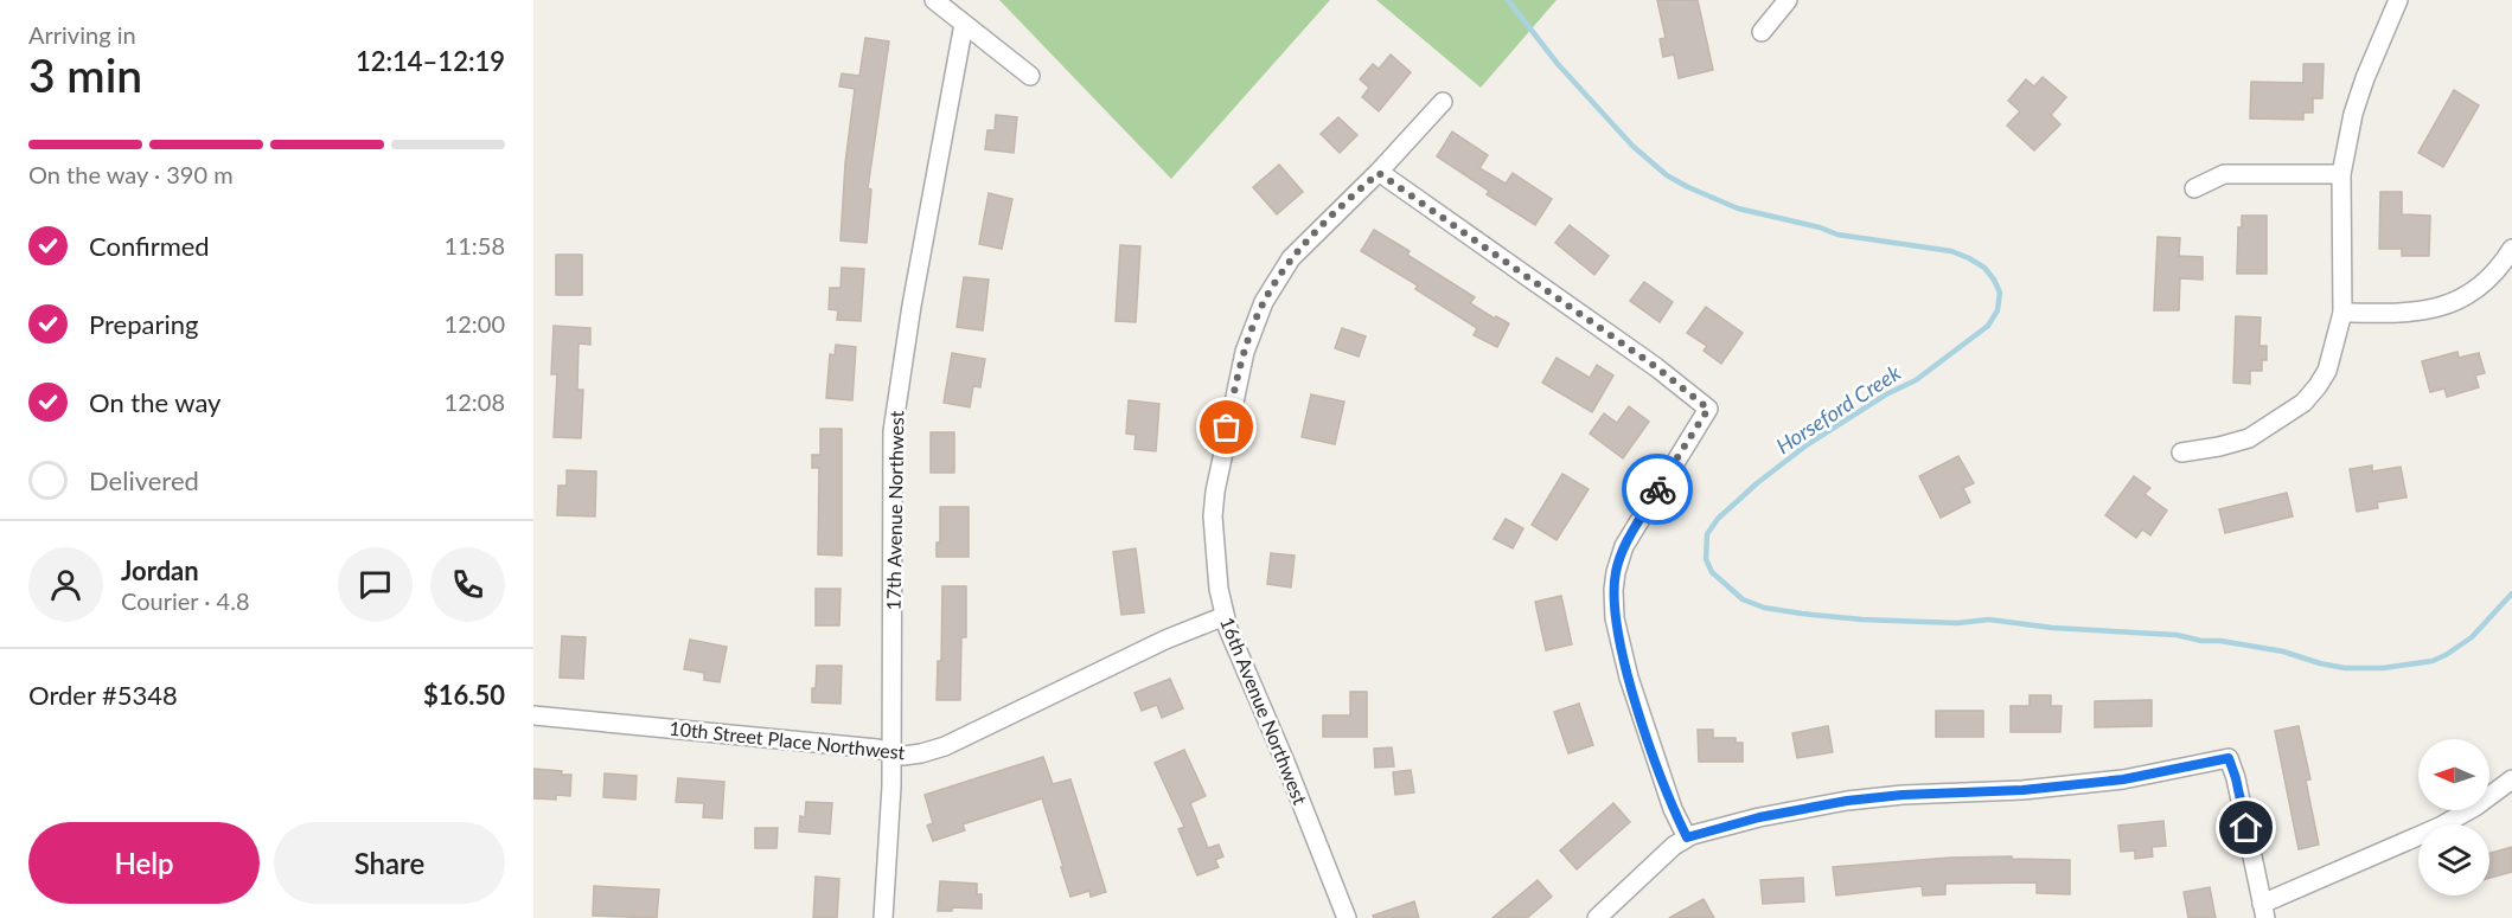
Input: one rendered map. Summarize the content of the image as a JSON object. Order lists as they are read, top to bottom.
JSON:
{
  "streets": {
    "street": ["17th Avenue Northwest", "16th Avenue Northwest", "10th Street Place Northwest"]
  },
  "crossings": [
    ["17th Avenue Northwest", "10th Street Place Northwest"],
    ["16th Avenue Northwest", "10th Street Place Northwest"]
  ],
  "water": ["Horseford Creek"],
  "north": "left",
  "page": {
    "heading": ["3 min", "Arriving in", "12:14–12:19"],
    "panel": [
      "Jordan",
      "Courier · 4.8",
      "Order #5348",
      "$16.50"
    ],
    "bar": "On the way · 390 m",
    "list": [
      ["Confirmed", "11:58"],
      ["Preparing", "12:00"],
      ["On the way", "12:08"],
      "Delivered"
    ],
    "buttons": ["Help", "Share"]
  }
}
